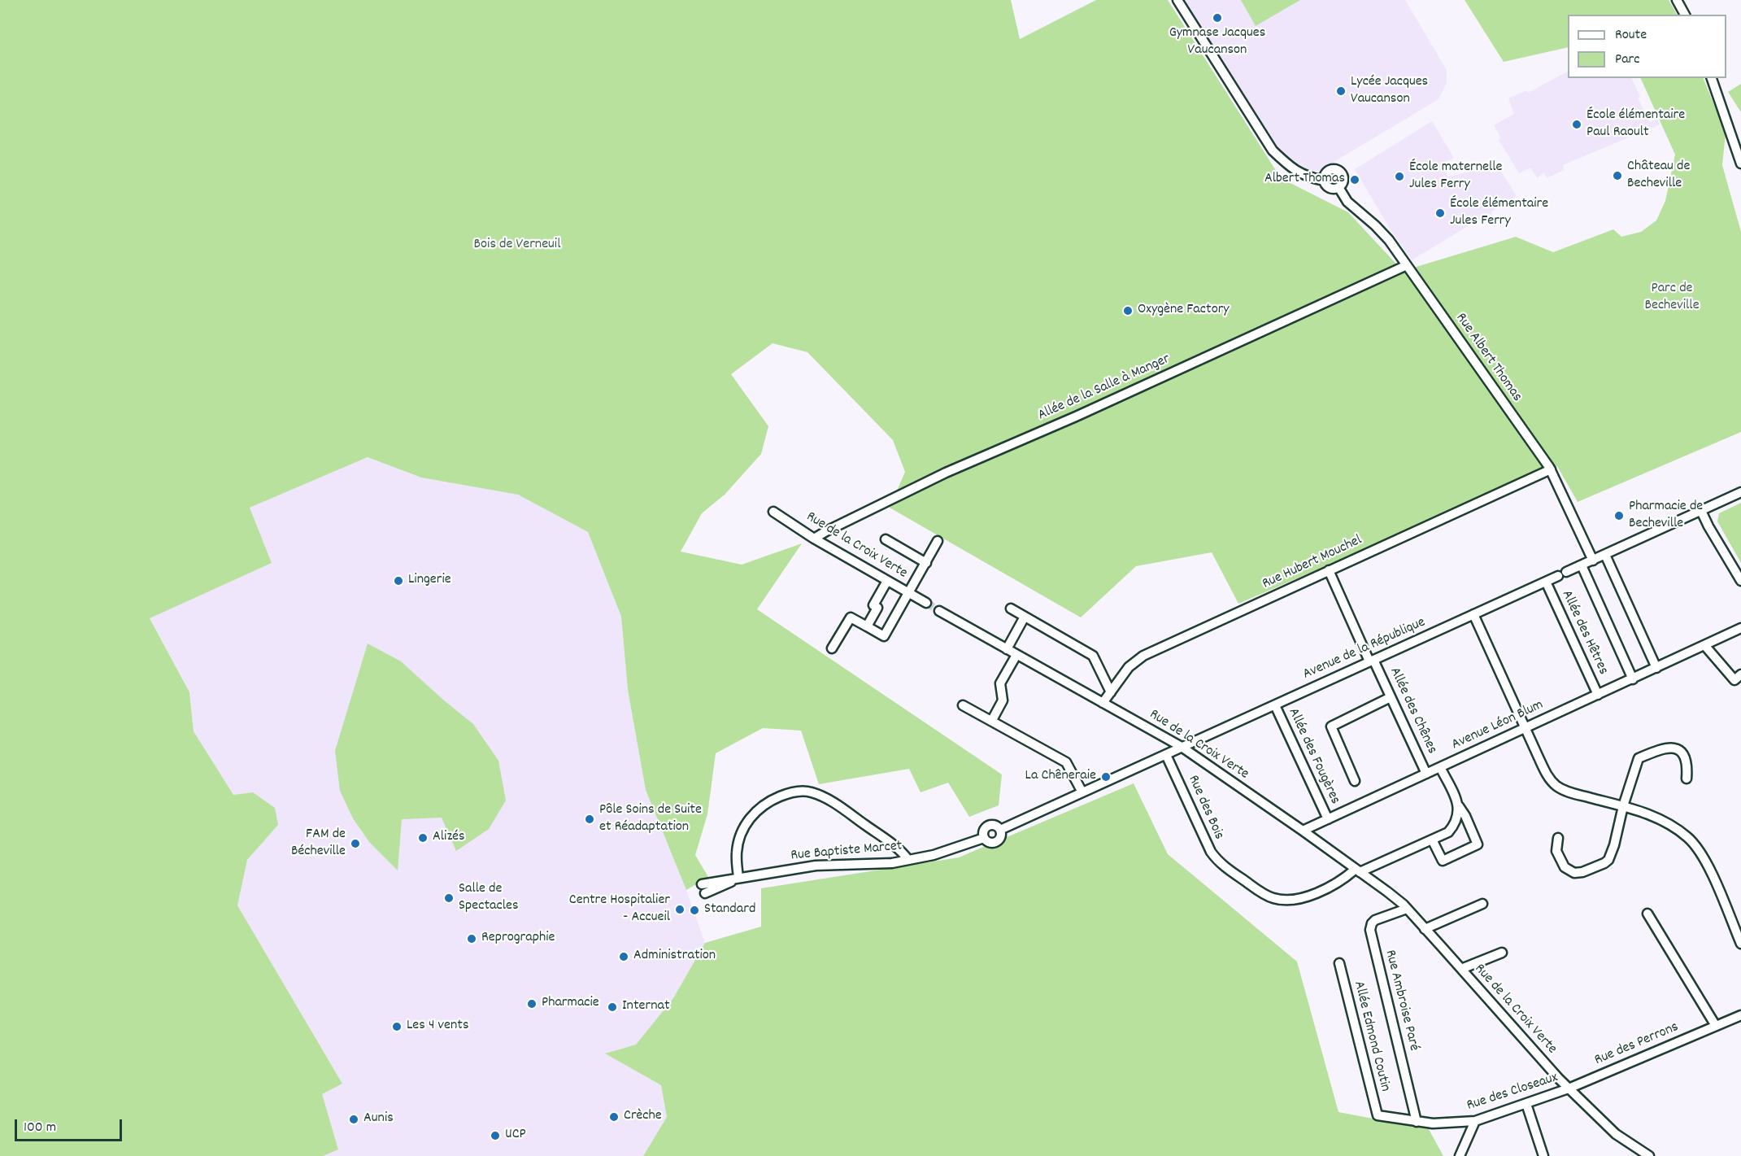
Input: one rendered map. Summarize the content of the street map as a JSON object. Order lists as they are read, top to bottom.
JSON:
{
  "streets": {
    "street": [
      "Rue Albert Thomas",
      "Allée de la Salle à Manger",
      "Rue de la Croix Verte",
      "Rue Hubert Mouchel",
      "Allée des Hêtres",
      "Avenue de la République",
      "Allée des Chênes",
      "Avenue Léon Blum",
      "Allée des Fougères",
      "Rue des Bois",
      "Rue Baptiste Marcet",
      "Rue Ambroise Paré",
      "Allée Edmond Coutin",
      "Rue des Perrons",
      "Rue des Closeaux"
    ]
  },
  "crossings": [
    ["Rue Albert Thomas", "Allée de la Salle à Manger"],
    ["Rue Albert Thomas", "Rue Hubert Mouchel"],
    ["Rue Albert Thomas", "Avenue de la République"],
    ["Allée de la Salle à Manger", "Rue de la Croix Verte"],
    ["Rue de la Croix Verte", "Rue Hubert Mouchel"],
    ["Rue de la Croix Verte", "Avenue de la République"],
    ["Rue de la Croix Verte", "Avenue Léon Blum"],
    ["Rue de la Croix Verte", "Rue des Bois"],
    ["Rue de la Croix Verte", "Rue Baptiste Marcet"],
    ["Rue de la Croix Verte", "Rue Ambroise Paré"],
    ["Rue de la Croix Verte", "Rue des Perrons"],
    ["Rue de la Croix Verte", "Rue des Closeaux"],
    ["Rue Hubert Mouchel", "Allée des Chênes"],
    ["Allée des Hêtres", "Avenue de la République"],
    ["Allée des Hêtres", "Avenue Léon Blum"],
    ["Avenue de la République", "Allée des Chênes"],
    ["Avenue de la République", "Allée des Fougères"],
    ["Avenue de la République", "Rue Baptiste Marcet"],
    ["Allée des Chênes", "Avenue Léon Blum"],
    ["Avenue Léon Blum", "Allée des Fougères"],
    ["Rue des Bois", "Rue Baptiste Marcet"],
    ["Rue Ambroise Paré", "Rue des Closeaux"],
    ["Allée Edmond Coutin", "Rue des Closeaux"],
    ["Rue des Perrons", "Rue des Closeaux"]
  ],
  "parks": ["Bois de Verneuil", "Parc de Becheville"],
  "places": [
    "Gymnase Jacques Vaucanson",
    "Lycée Jacques Vaucanson",
    "École élémentaire Paul Raoult",
    "Château de Becheville",
    "École maternelle Jules Ferry",
    "Albert Thomas",
    "École élémentaire Jules Ferry",
    "Oxygène Factory",
    "Pharmacie de Becheville",
    "Lingerie",
    "La Chêneraie",
    "Pôle Soins de Suite et Réadaptation",
    "Alizés",
    "FAM de Bécheville",
    "Salle de Spectacles",
    "Centre Hospitalier - Accueil",
    "Standard",
    "Reprographie",
    "Administration",
    "Pharmacie",
    "Internat",
    "Les 4 vents",
    "Crèche",
    "Aunis",
    "UCP"
  ],
  "legend": ["Route", "Parc"],
  "scale_bar": "100 m"
}
